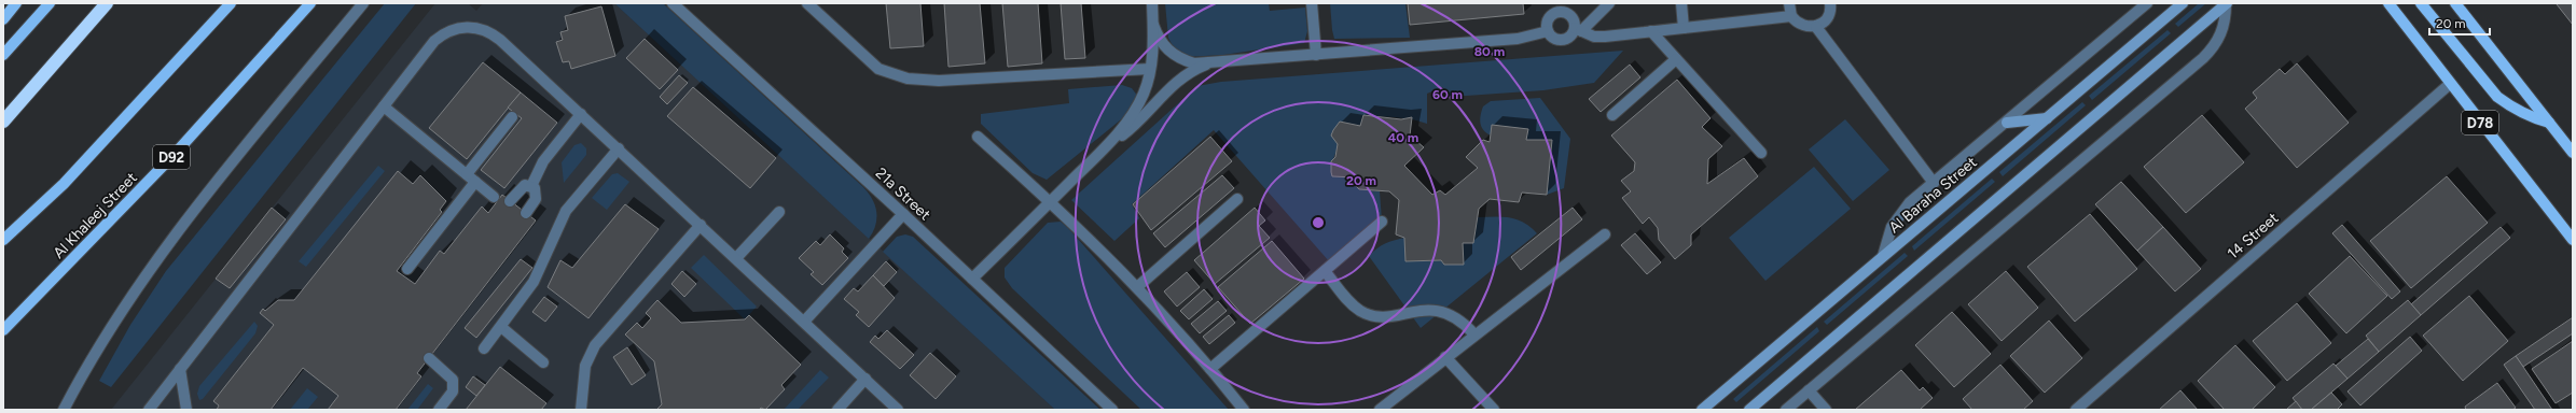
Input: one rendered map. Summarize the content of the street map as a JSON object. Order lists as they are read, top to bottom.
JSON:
{
  "streets": {
    "main road": ["D78", "D92", "Al Khaleej Street"],
    "street": ["21a Street", "Al Baraha Street", "14 Street"]
  },
  "crossings": [
    ["D78", "14 Street"]
  ],
  "scale_bar": "20 m",
  "rings": [
    "80 m",
    "60 m",
    "40 m",
    "20 m"
  ]
}
